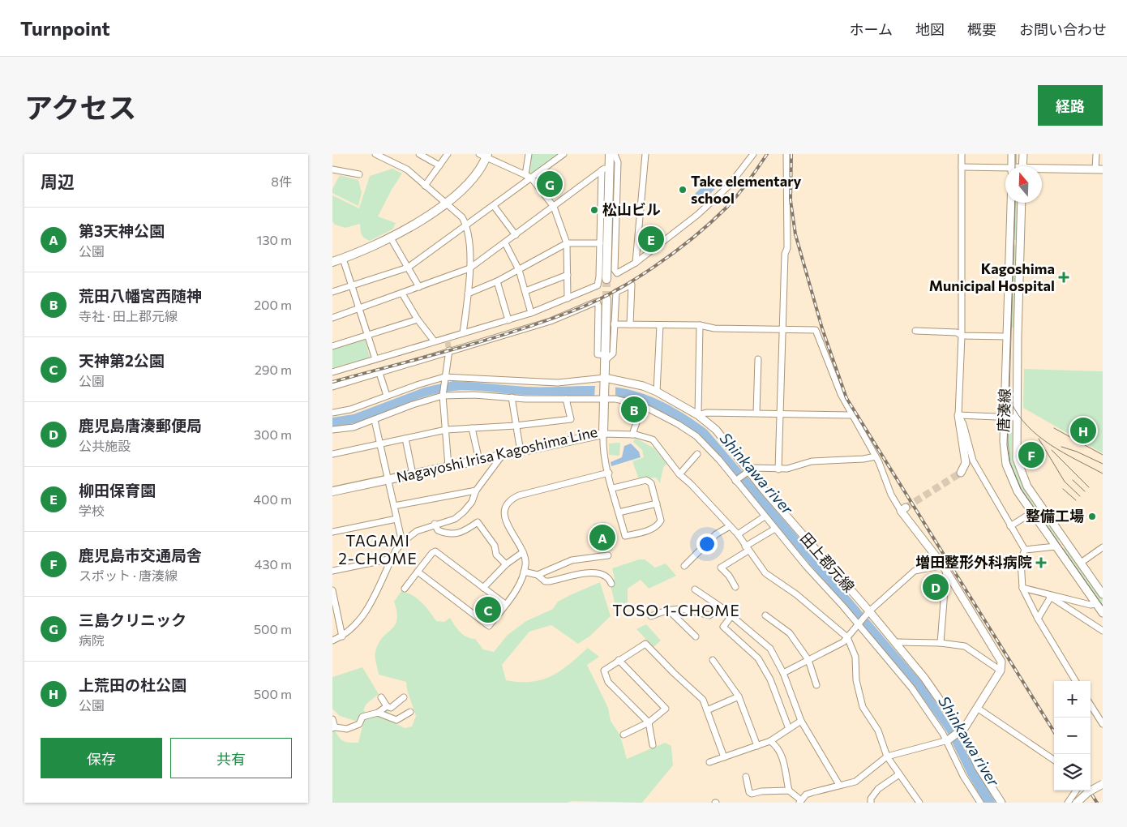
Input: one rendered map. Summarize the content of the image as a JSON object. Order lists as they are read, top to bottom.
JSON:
{
  "streets": {
    "main road": ["Nagayoshi Irisa Kagoshima Line"],
    "street": ["唐湊線", "田上郡元線"]
  },
  "crossings": [
    ["Nagayoshi Irisa Kagoshima Line", "田上郡元線"]
  ],
  "districts": ["TAGAMI 2-CHOME", "TOSO 1-CHOME"],
  "water": ["Shinkawa river"],
  "places": {
    "other": ["Take elementary school", "松山ビル", "整備工場"],
    "health": ["Kagoshima Municipal Hospital", "増田整形外科病院"]
  },
  "north": "top",
  "page": {
    "header": "Turnpoint",
    "nav": [
      "ホーム",
      "地図",
      "概要",
      "お問い合わせ"
    ],
    "title": "アクセス",
    "buttons": [
      "経路",
      ["保存", "共有"]
    ],
    "heading": ["周辺", "8件"],
    "pins": [
      "G",
      "E",
      "B",
      "H",
      "F",
      "A",
      "D",
      "C"
    ],
    "list": [
      {
        "mark": "A",
        "name": "第3天神公園",
        "note": "公園",
        "value": "130 m"
      },
      {
        "mark": "B",
        "name": "荒田八幡宮西随神",
        "note": "寺社 · 田上郡元線",
        "value": "200 m"
      },
      {
        "mark": "C",
        "name": "天神第2公園",
        "note": "公園",
        "value": "290 m"
      },
      {
        "mark": "D",
        "name": "鹿児島唐湊郵便局",
        "note": "公共施設",
        "value": "300 m"
      },
      {
        "mark": "E",
        "name": "柳田保育園",
        "note": "学校",
        "value": "400 m"
      },
      {
        "mark": "F",
        "name": "鹿児島市交通局舎",
        "note": "スポット · 唐湊線",
        "value": "430 m"
      },
      {
        "mark": "G",
        "name": "三島クリニック",
        "note": "病院",
        "value": "500 m"
      },
      {
        "mark": "H",
        "name": "上荒田の杜公園",
        "note": "公園",
        "value": "500 m"
      }
    ],
    "map_buttons": ["+", "−"]
  }
}
